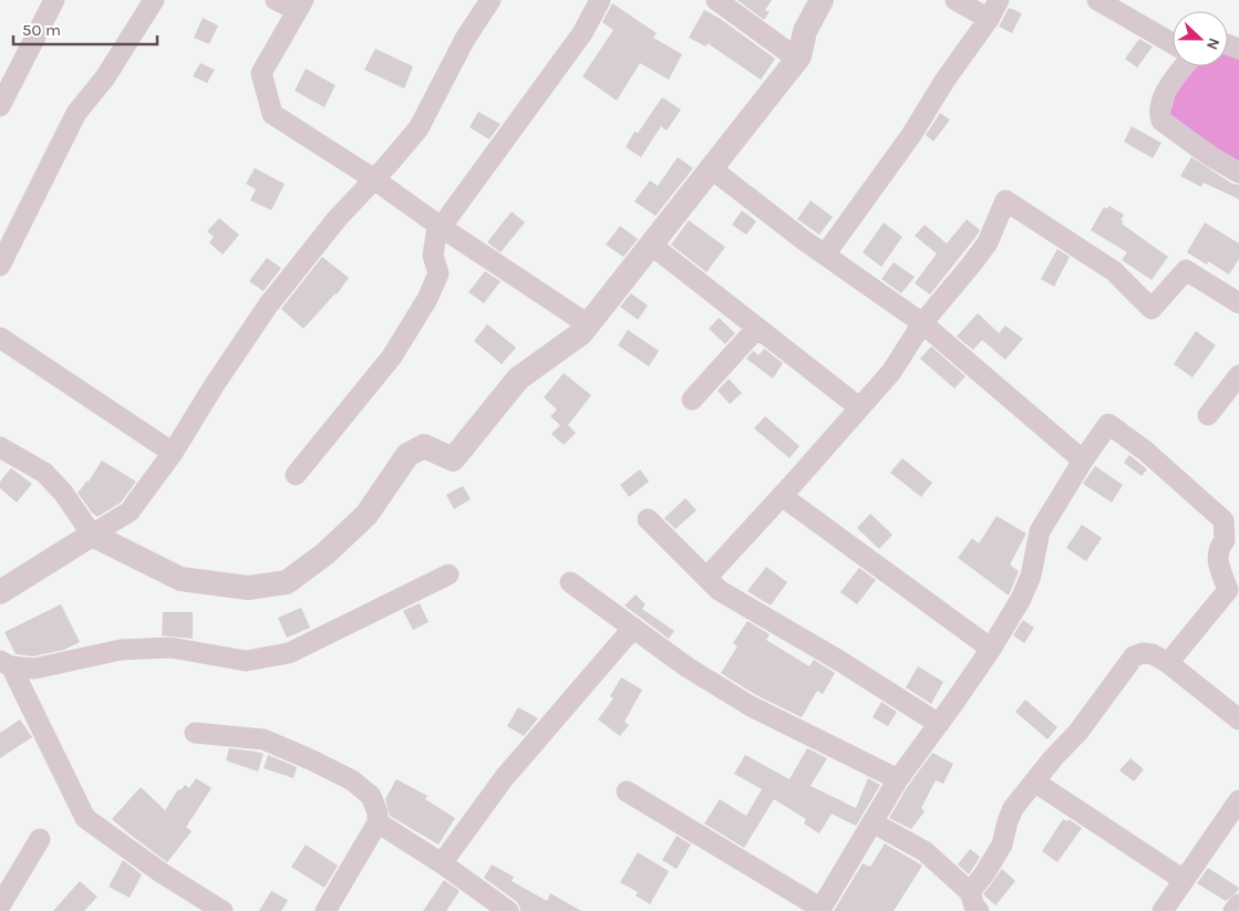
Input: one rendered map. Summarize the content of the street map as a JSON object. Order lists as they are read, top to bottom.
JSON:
{
  "scale_bar": "50 m",
  "north": "right"
}
